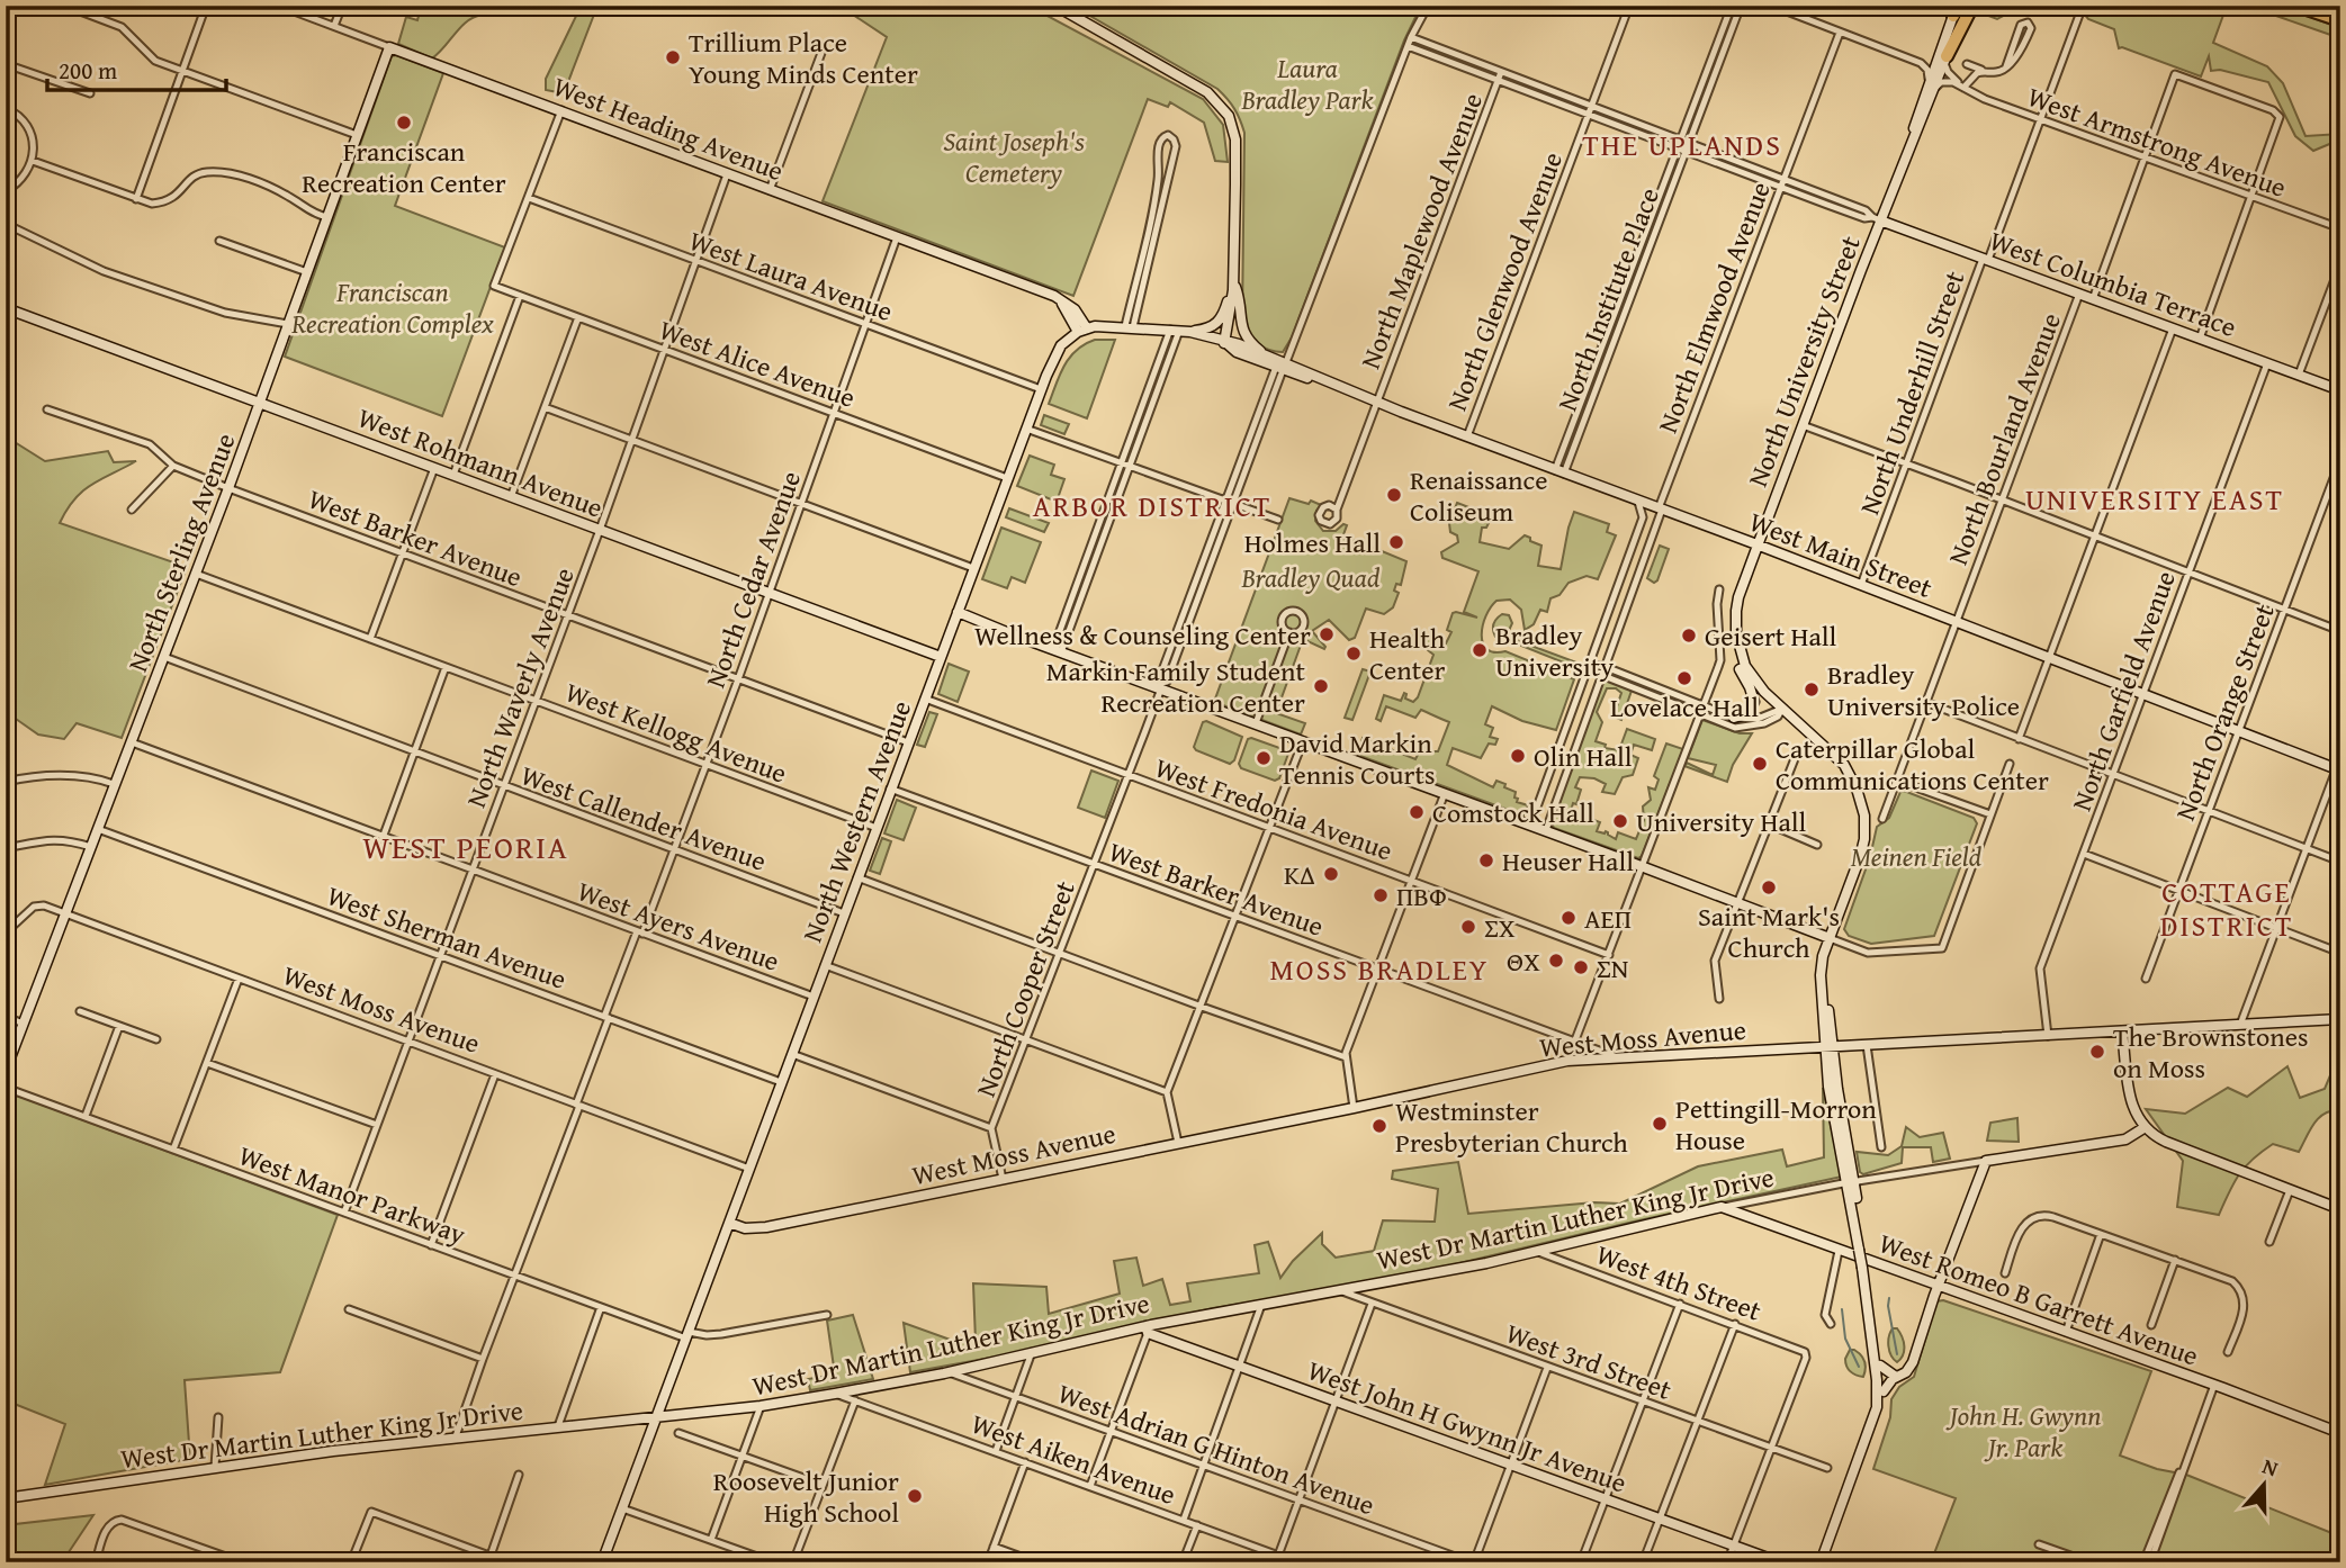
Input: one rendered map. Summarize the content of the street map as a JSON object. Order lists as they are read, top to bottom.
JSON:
{
  "streets": {
    "street": [
      "West Heading Avenue",
      "West Armstrong Avenue",
      "North Maplewood Avenue",
      "West Laura Avenue",
      "North Glenwood Avenue",
      "West Columbia Terrace",
      "North Institute Place",
      "North Elmwood Avenue",
      "North University Street",
      "West Alice Avenue",
      "North Underhill Street",
      "North Bourland Avenue",
      "West Rohmann Avenue",
      "West Barker Avenue",
      "North Sterling Avenue",
      "West Main Street",
      "North Cedar Avenue",
      "North Waverly Avenue",
      "North Garfield Avenue",
      "North Orange Street",
      "West Kellogg Avenue",
      "West Fredonia Avenue",
      "West Callender Avenue",
      "North Western Avenue",
      "West Ayers Avenue",
      "West Sherman Avenue",
      "North Cooper Street",
      "West Moss Avenue",
      "West Manor Parkway",
      "West Dr Martin Luther King Jr Drive",
      "West 4th Street",
      "West Romeo B Garrett Avenue",
      "West 3rd Street",
      "West John H Gwynn Jr Avenue",
      "West Adrian G Hinton Avenue",
      "West Aiken Avenue"
    ]
  },
  "crossings": [
    ["West Heading Avenue", "North Sterling Avenue"],
    ["West Heading Avenue", "West Main Street"],
    ["West Heading Avenue", "North Cedar Avenue"],
    ["West Heading Avenue", "North Waverly Avenue"],
    ["West Heading Avenue", "North Western Avenue"],
    ["West Armstrong Avenue", "North Underhill Street"],
    ["West Armstrong Avenue", "North Bourland Avenue"],
    ["North Maplewood Avenue", "West Columbia Terrace"],
    ["North Maplewood Avenue", "West Main Street"],
    ["West Laura Avenue", "West Alice Avenue"],
    ["West Laura Avenue", "North Cedar Avenue"],
    ["West Laura Avenue", "North Waverly Avenue"],
    ["West Laura Avenue", "North Western Avenue"],
    ["North Glenwood Avenue", "West Columbia Terrace"],
    ["North Glenwood Avenue", "West Main Street"],
    ["West Columbia Terrace", "North Institute Place"],
    ["West Columbia Terrace", "North Elmwood Avenue"],
    ["West Columbia Terrace", "North University Street"],
    ["West Columbia Terrace", "North Underhill Street"],
    ["West Columbia Terrace", "North Bourland Avenue"],
    ["West Columbia Terrace", "North Garfield Avenue"],
    ["West Columbia Terrace", "North Cooper Street"],
    ["North Institute Place", "West Main Street"],
    ["North Elmwood Avenue", "West Main Street"],
    ["North University Street", "West Main Street"],
    ["North University Street", "West Moss Avenue"],
    ["North University Street", "West Dr Martin Luther King Jr Drive"],
    ["West Alice Avenue", "North Cedar Avenue"],
    ["West Alice Avenue", "North Waverly Avenue"],
    ["West Alice Avenue", "North Western Avenue"],
    ["North Underhill Street", "West Main Street"],
    ["North Bourland Avenue", "West Main Street"],
    ["West Rohmann Avenue", "North Sterling Avenue"],
    ["West Rohmann Avenue", "North Cedar Avenue"],
    ["West Rohmann Avenue", "North Waverly Avenue"],
    ["West Rohmann Avenue", "North Western Avenue"],
    ["West Barker Avenue", "North Sterling Avenue"],
    ["West Barker Avenue", "North Cedar Avenue"],
    ["West Barker Avenue", "North Waverly Avenue"],
    ["West Barker Avenue", "North Western Avenue"],
    ["West Barker Avenue", "North Cooper Street"],
    ["West Barker Avenue", "West Moss Avenue"],
    ["North Sterling Avenue", "West Kellogg Avenue"],
    ["North Sterling Avenue", "West Callender Avenue"],
    ["North Sterling Avenue", "West Ayers Avenue"],
    ["North Sterling Avenue", "West Sherman Avenue"],
    ["North Sterling Avenue", "West Moss Avenue"],
    ["West Main Street", "North Garfield Avenue"],
    ["West Main Street", "North Orange Street"],
    ["West Main Street", "North Western Avenue"],
    ["West Main Street", "North Cooper Street"],
    ["North Cedar Avenue", "West Kellogg Avenue"],
    ["North Cedar Avenue", "West Callender Avenue"],
    ["North Cedar Avenue", "West Ayers Avenue"],
    ["North Cedar Avenue", "West Sherman Avenue"],
    ["North Cedar Avenue", "West Moss Avenue"],
    ["North Cedar Avenue", "West Manor Parkway"],
    ["North Cedar Avenue", "West Dr Martin Luther King Jr Drive"],
    ["North Waverly Avenue", "West Kellogg Avenue"],
    ["North Waverly Avenue", "West Callender Avenue"],
    ["North Waverly Avenue", "West Ayers Avenue"],
    ["North Waverly Avenue", "West Sherman Avenue"],
    ["North Waverly Avenue", "West Moss Avenue"],
    ["North Waverly Avenue", "West Manor Parkway"],
    ["North Garfield Avenue", "West Moss Avenue"],
    ["West Kellogg Avenue", "North Western Avenue"],
    ["West Fredonia Avenue", "North Western Avenue"],
    ["West Fredonia Avenue", "North Cooper Street"],
    ["West Callender Avenue", "North Western Avenue"],
    ["North Western Avenue", "West Ayers Avenue"],
    ["North Western Avenue", "West Sherman Avenue"],
    ["North Western Avenue", "West Moss Avenue"],
    ["North Western Avenue", "West Manor Parkway"],
    ["North Western Avenue", "West Dr Martin Luther King Jr Drive"],
    ["North Cooper Street", "West Moss Avenue"],
    ["West Dr Martin Luther King Jr Drive", "West 4th Street"],
    ["West Dr Martin Luther King Jr Drive", "West Romeo B Garrett Avenue"],
    ["West Dr Martin Luther King Jr Drive", "West 3rd Street"],
    ["West Dr Martin Luther King Jr Drive", "West John H Gwynn Jr Avenue"],
    ["West Dr Martin Luther King Jr Drive", "West Adrian G Hinton Avenue"],
    ["West Dr Martin Luther King Jr Drive", "West Aiken Avenue"],
    ["West 4th Street", "West 3rd Street"]
  ],
  "districts": [
    "THE UPLANDS",
    "UNIVERSITY EAST",
    "ARBOR DISTRICT",
    "WEST PEORIA",
    "COTTAGE DISTRICT",
    "MOSS BRADLEY"
  ],
  "parks": [
    "Laura Bradley Park",
    "Saint Joseph's Cemetery",
    "Franciscan Recreation Complex",
    "Bradley Quad",
    "Meinen Field",
    "John H. Gwynn Jr. Park"
  ],
  "places": [
    "Trillium Place Young Minds Center",
    "Franciscan Recreation Center",
    "Renaissance Coliseum",
    "Holmes Hall",
    "Wellness & Counseling Center",
    "Geisert Hall",
    "Bradley University",
    "Health Center",
    "Lovelace Hall",
    "Markin Family Student Recreation Center",
    "Bradley University Police",
    "Olin Hall",
    "David Markin Tennis Courts",
    "Caterpillar Global Communications Center",
    "Comstock Hall",
    "University Hall",
    "Heuser Hall",
    "ΚΔ",
    "Saint Mark's Church",
    "ΠΒΦ",
    "ΑΕΠ",
    "ΣΧ",
    "ΘΧ",
    "ΣΝ",
    "The Brownstones on Moss",
    "Pettingill-Morron House",
    "Westminster Presbyterian Church",
    "Roosevelt Junior High School"
  ],
  "scale_bar": "200 m",
  "north": "top"
}
